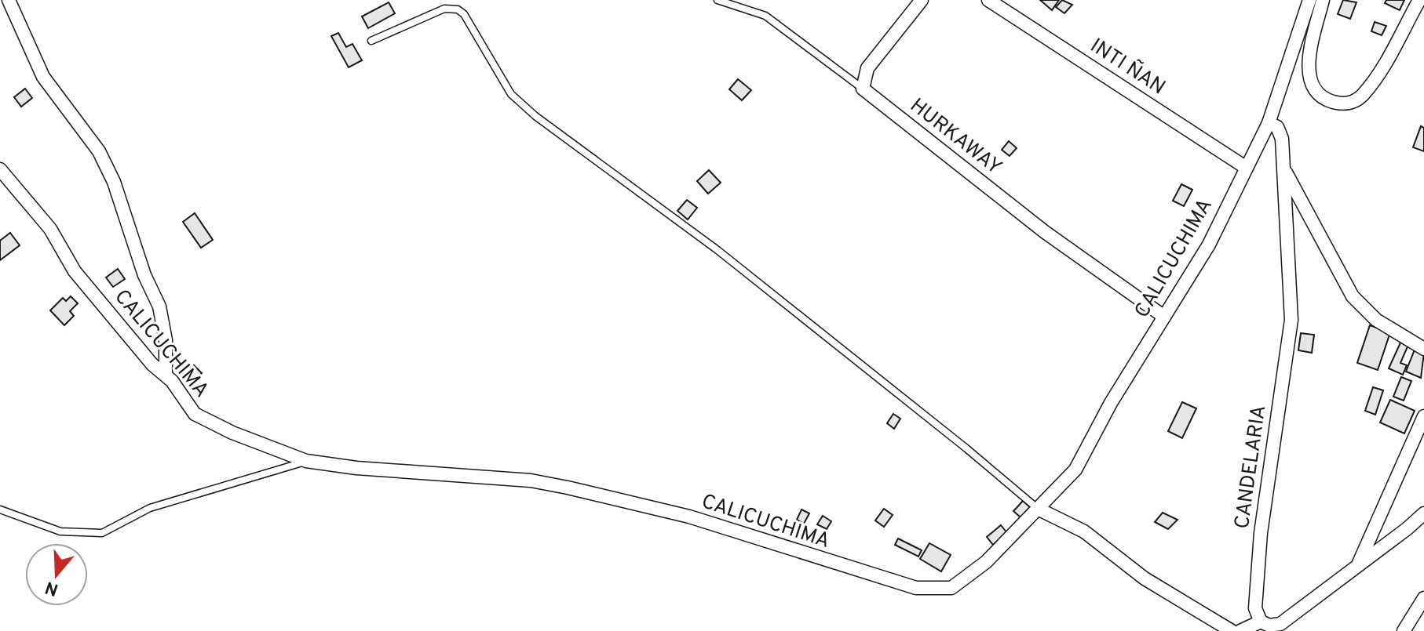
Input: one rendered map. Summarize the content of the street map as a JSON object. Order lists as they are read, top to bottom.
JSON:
{
  "streets": {
    "street": [
      "INTI ÑAN",
      "HURKAWAY",
      "CALICUCHIMA",
      "CANDELARIA"
    ]
  },
  "crossings": [
    ["INTI ÑAN", "CALICUCHIMA"],
    ["HURKAWAY", "CALICUCHIMA"],
    ["CALICUCHIMA", "CANDELARIA"]
  ],
  "north": "bottom"
}
